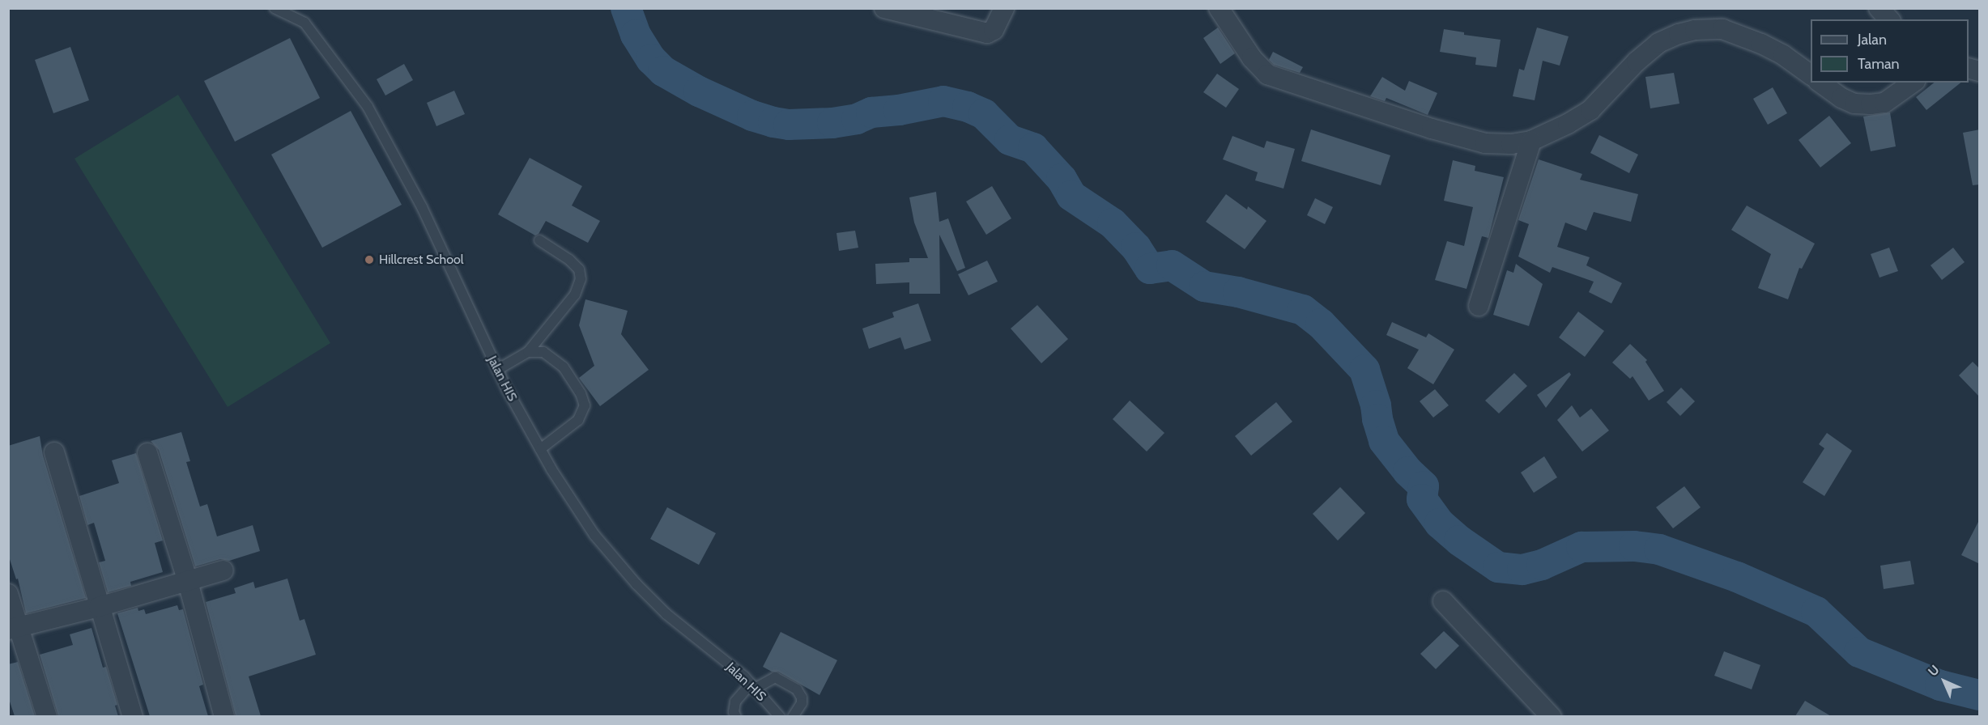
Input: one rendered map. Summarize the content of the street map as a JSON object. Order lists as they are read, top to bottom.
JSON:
{
  "streets": {
    "lane": ["Jalan HIS"]
  },
  "places": ["Hillcrest School"],
  "legend": ["Jalan", "Taman"],
  "north": "top left"
}
